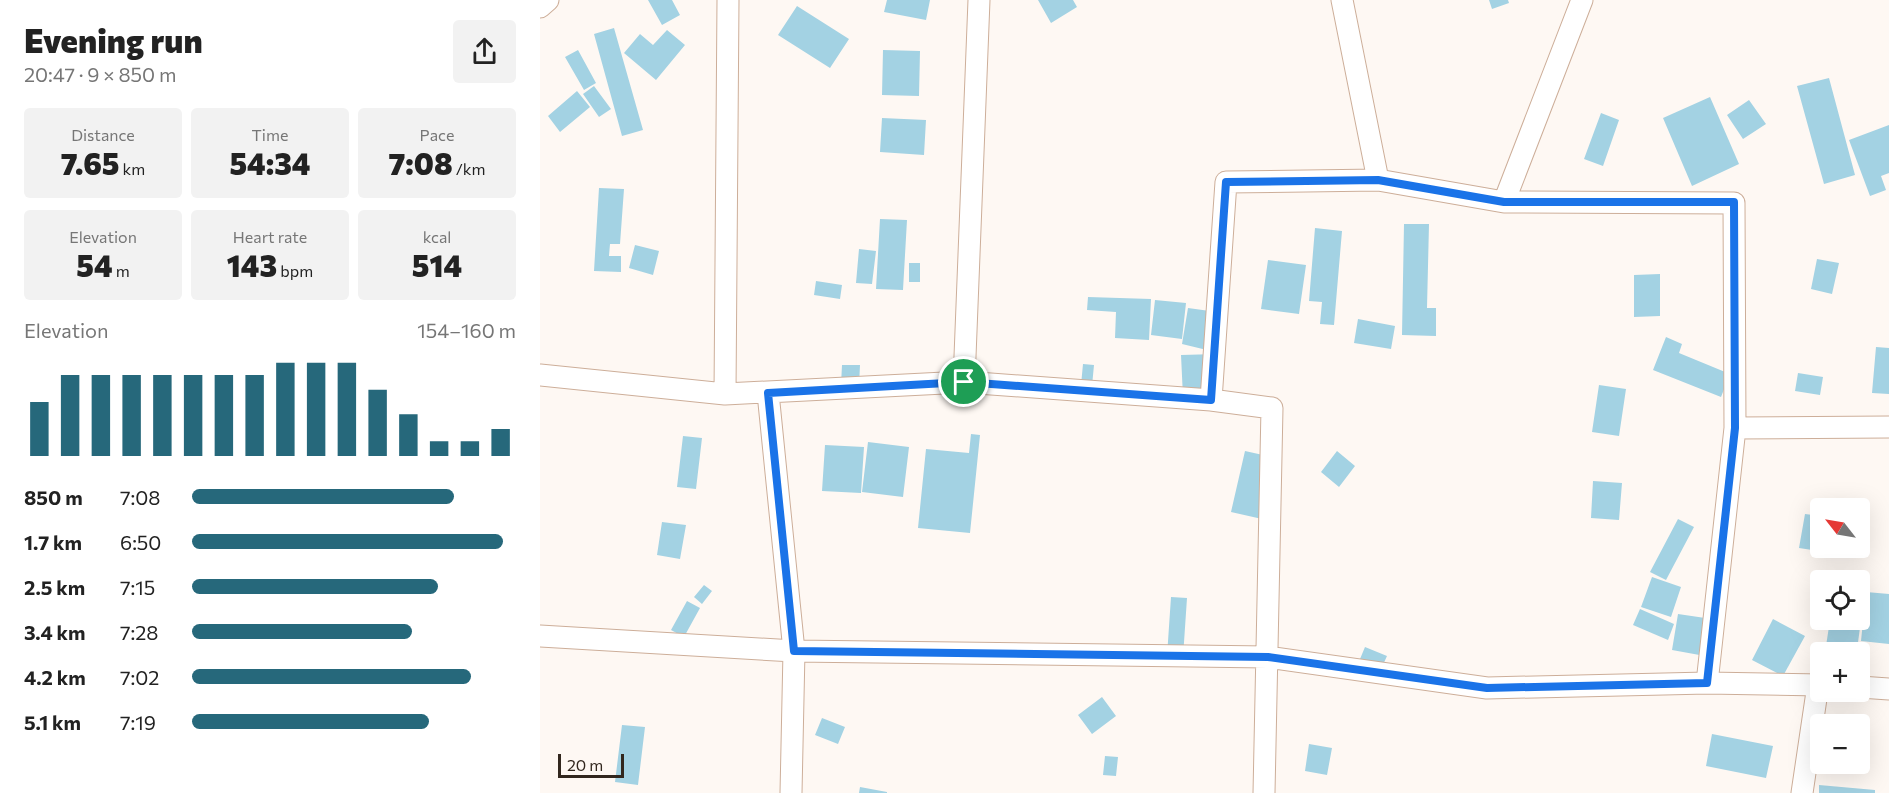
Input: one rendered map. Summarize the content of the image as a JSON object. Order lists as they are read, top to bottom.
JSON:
{
  "scale_bar": "20 m",
  "north": "top left",
  "page": {
    "heading": ["Evening run", "20:47 · 9 × 850 m"],
    "stats": [
      ["Distance", "7.65 km"],
      ["Time", "54:34"],
      ["Pace", "7:08 /km"],
      ["Elevation", "54 m"],
      ["Heart rate", "143 bpm"],
      ["kcal", "514"]
    ],
    "chart": ["Elevation", "154–160 m"],
    "list": [
      {
        "name": "850 m",
        "note": "7:08"
      },
      {
        "name": "1.7 km",
        "note": "6:50"
      },
      {
        "name": "2.5 km",
        "note": "7:15"
      },
      {
        "name": "3.4 km",
        "note": "7:28"
      },
      {
        "name": "4.2 km",
        "note": "7:02"
      },
      {
        "name": "5.1 km",
        "note": "7:19"
      }
    ],
    "map_buttons": ["+", "−"],
    "scale": "20 m"
  }
}
